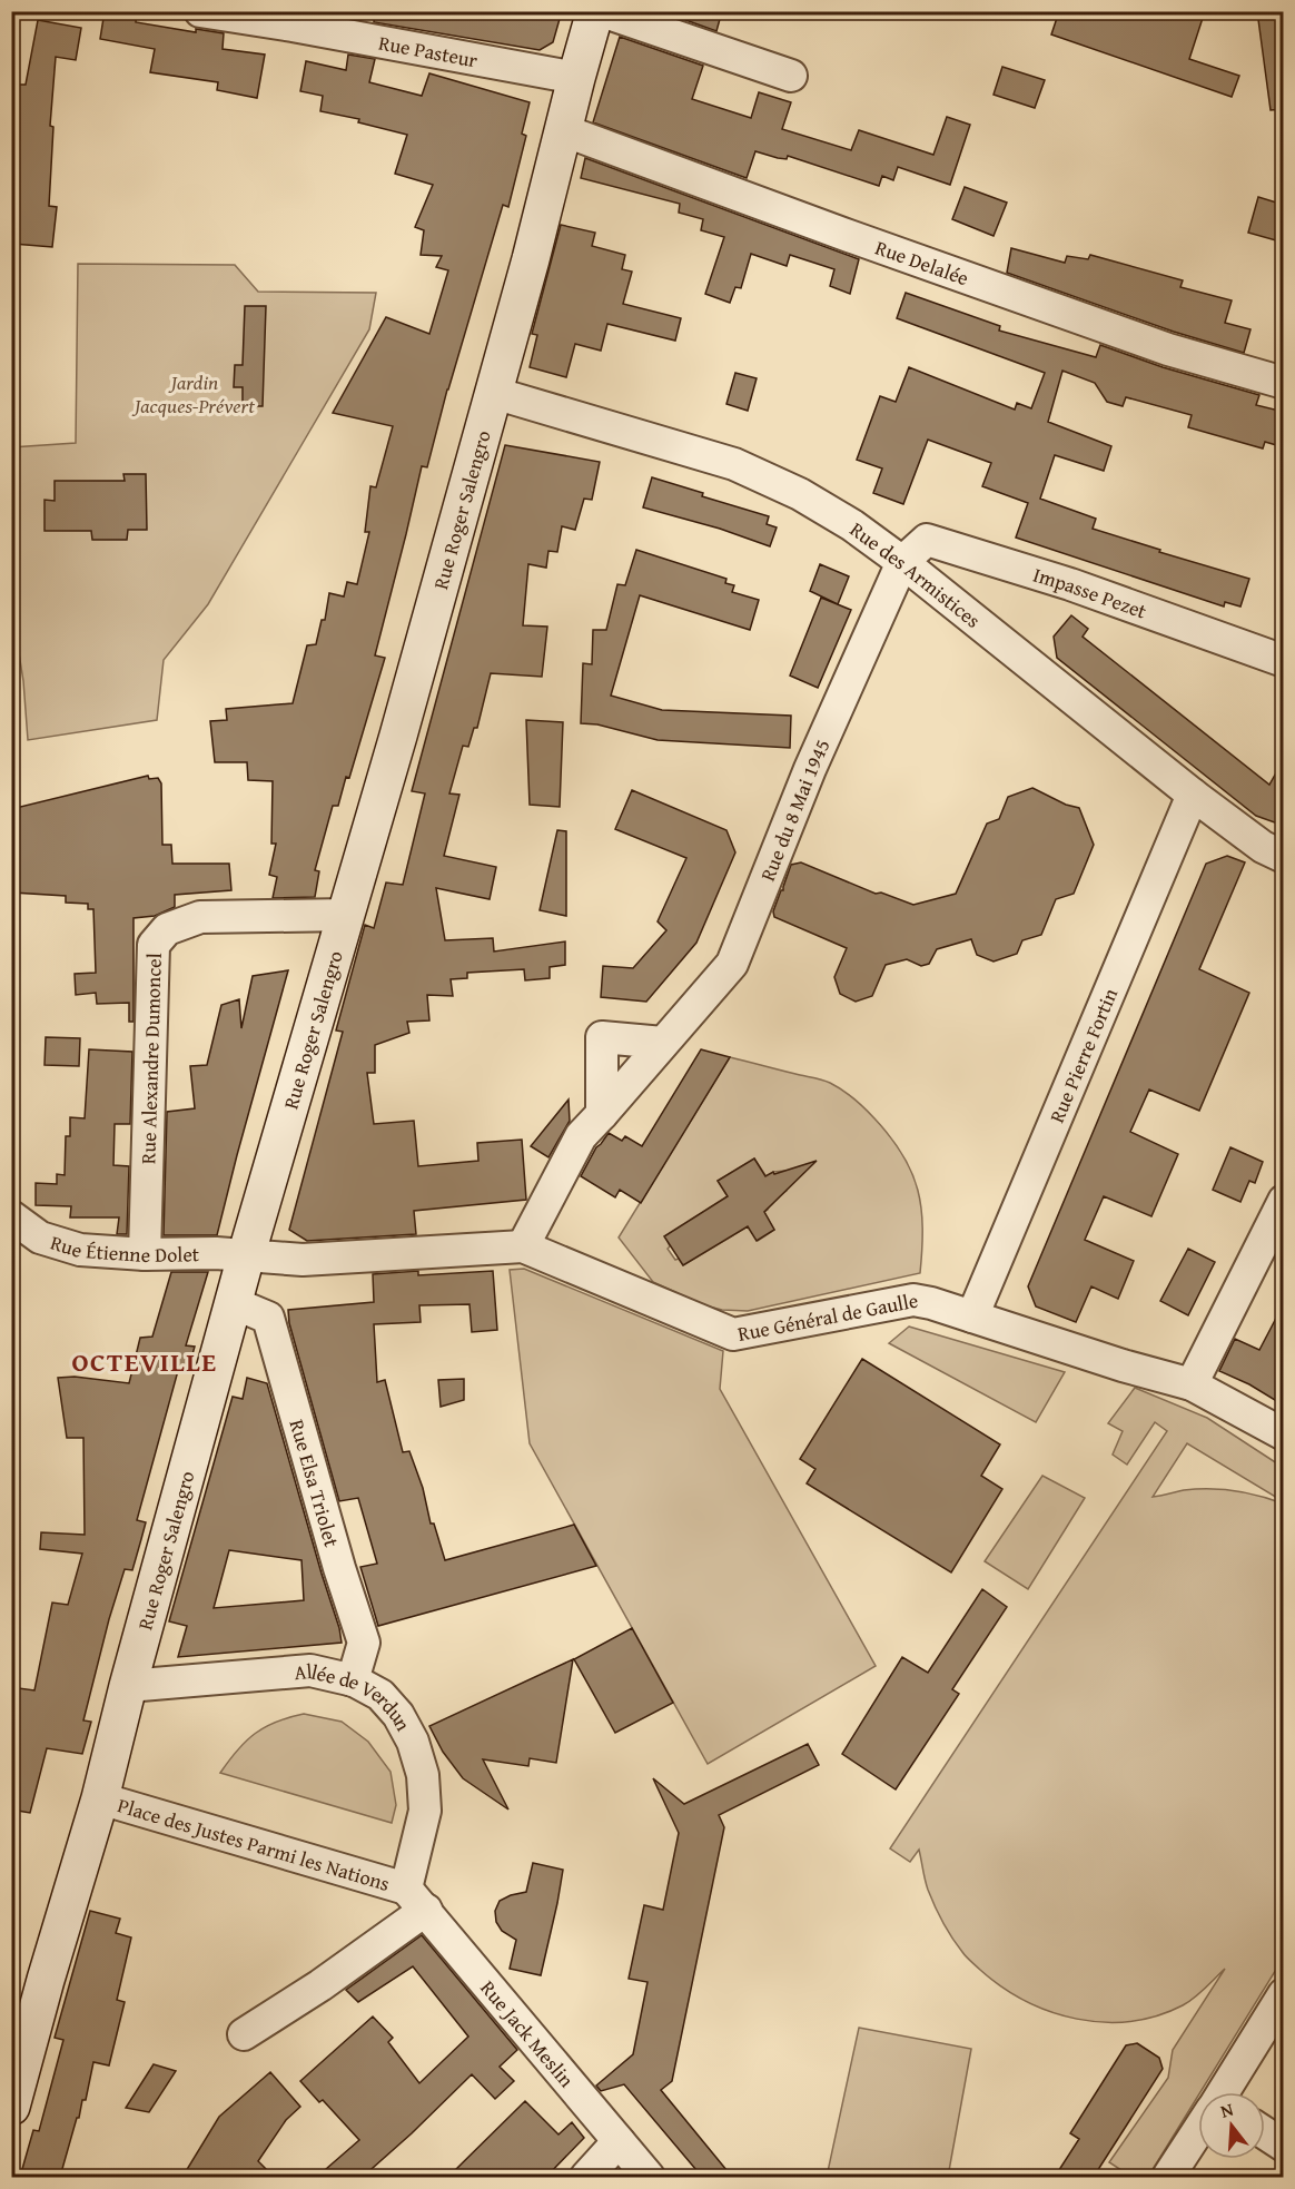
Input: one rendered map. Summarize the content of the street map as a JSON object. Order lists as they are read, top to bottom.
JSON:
{
  "streets": {
    "main road": ["Rue Roger Salengro"],
    "street": [
      "Rue Pasteur",
      "Rue Delalée",
      "Rue des Armistices",
      "Impasse Pezet",
      "Rue du 8 Mai 1945",
      "Rue Pierre Fortin",
      "Rue Alexandre Dumoncel",
      "Rue Étienne Dolet",
      "Rue Général de Gaulle",
      "Rue Elsa Triolet",
      "Allée de Verdun",
      "Place des Justes Parmi les Nations",
      "Rue Jack Meslin"
    ]
  },
  "crossings": [
    ["Rue Pasteur", "Rue Roger Salengro"],
    ["Rue Delalée", "Rue Roger Salengro"],
    ["Rue Roger Salengro", "Rue des Armistices"],
    ["Rue Roger Salengro", "Rue Alexandre Dumoncel"],
    ["Rue Roger Salengro", "Rue Étienne Dolet"],
    ["Rue Roger Salengro", "Rue Général de Gaulle"],
    ["Rue Roger Salengro", "Rue Elsa Triolet"],
    ["Rue Roger Salengro", "Allée de Verdun"],
    ["Rue Roger Salengro", "Place des Justes Parmi les Nations"],
    ["Rue des Armistices", "Impasse Pezet"],
    ["Rue des Armistices", "Rue du 8 Mai 1945"],
    ["Rue des Armistices", "Rue Pierre Fortin"],
    ["Impasse Pezet", "Rue du 8 Mai 1945"],
    ["Rue du 8 Mai 1945", "Rue Général de Gaulle"],
    ["Rue Pierre Fortin", "Rue Général de Gaulle"],
    ["Rue Alexandre Dumoncel", "Rue Étienne Dolet"],
    ["Rue Étienne Dolet", "Rue Général de Gaulle"],
    ["Rue Elsa Triolet", "Allée de Verdun"],
    ["Allée de Verdun", "Place des Justes Parmi les Nations"],
    ["Allée de Verdun", "Rue Jack Meslin"],
    ["Place des Justes Parmi les Nations", "Rue Jack Meslin"]
  ],
  "districts": ["OCTEVILLE"],
  "parks": ["Jardin Jacques-Prévert"],
  "north": "top"
}
